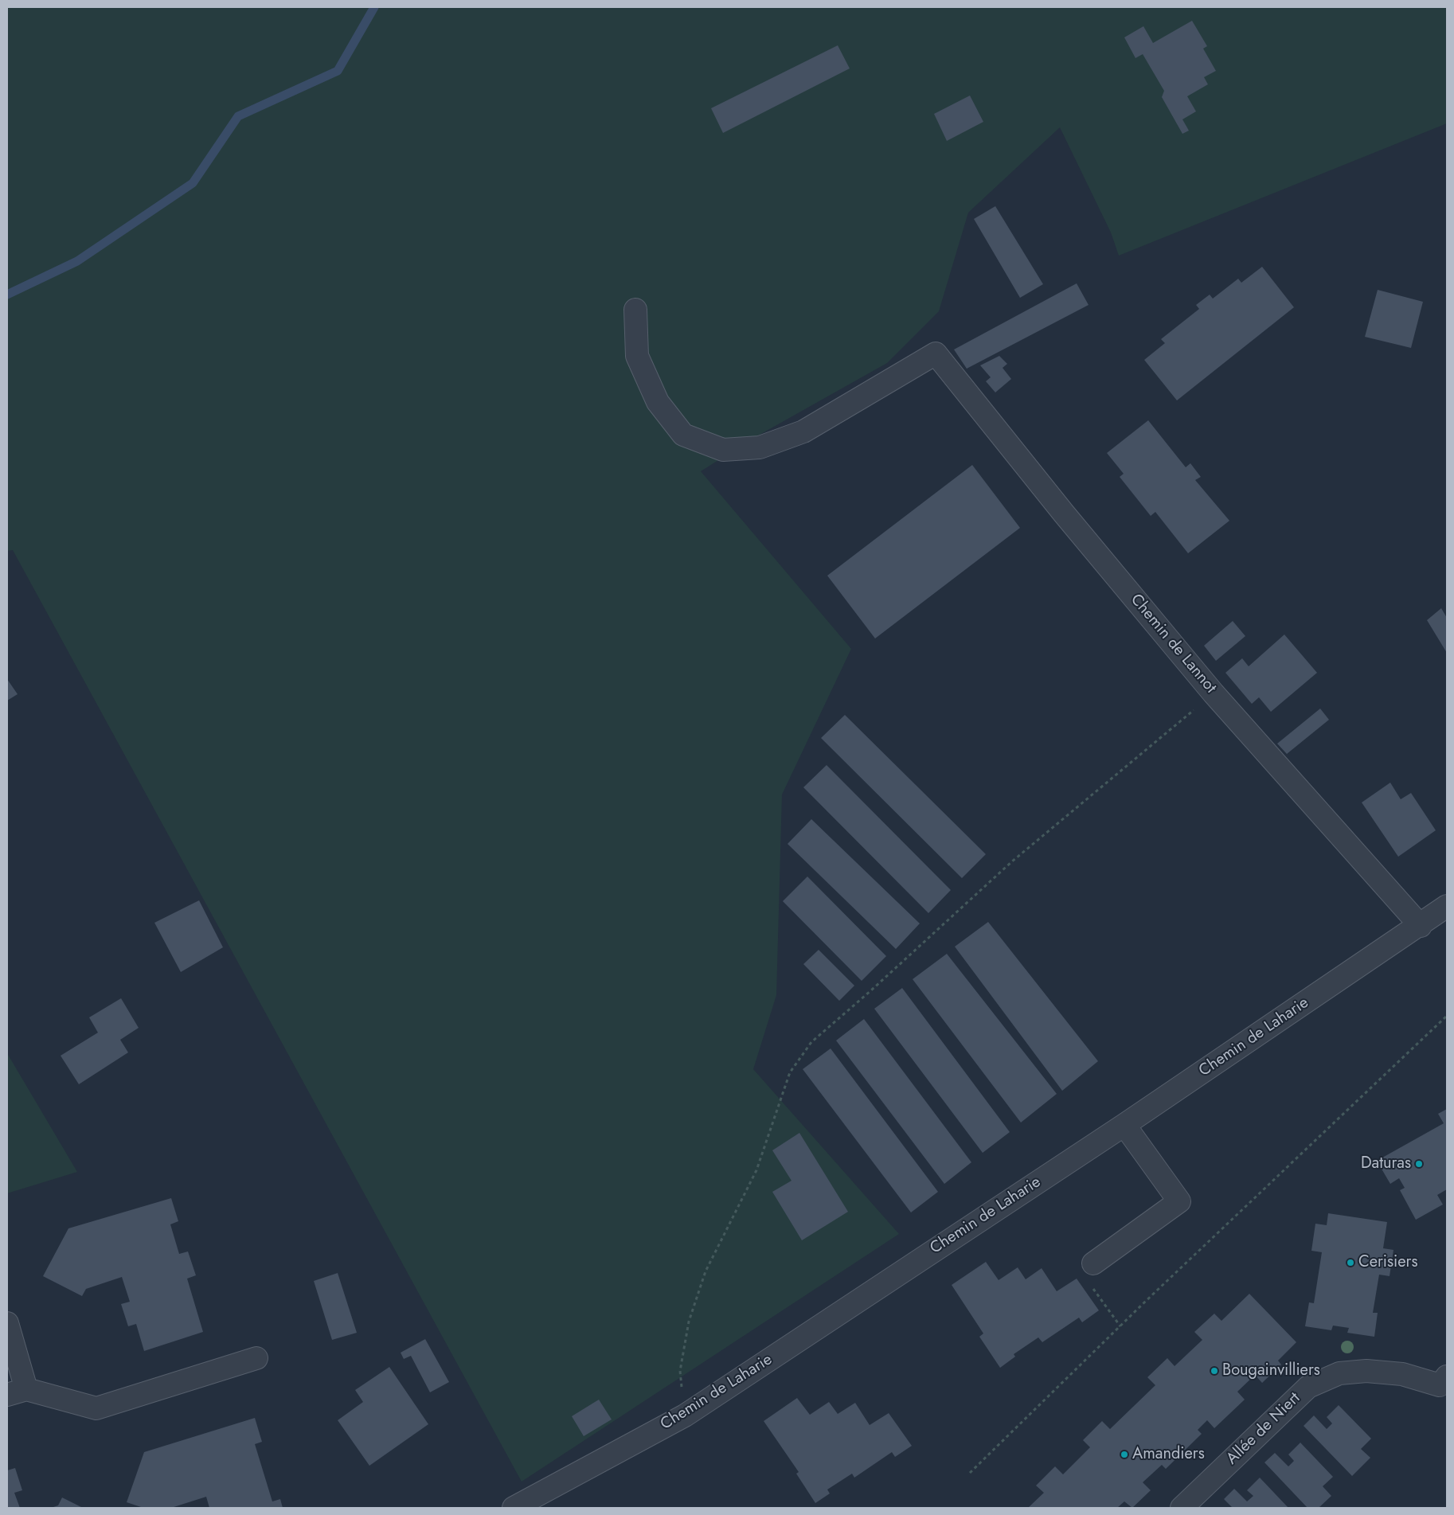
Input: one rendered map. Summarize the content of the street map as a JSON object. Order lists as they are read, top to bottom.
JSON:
{
  "streets": {
    "street": ["Chemin de Lannot", "Chemin de Laharie", "Allée de Niert"]
  },
  "crossings": [
    ["Chemin de Lannot", "Chemin de Laharie"]
  ],
  "places": [
    "Daturas",
    "Cerisiers",
    "Bougainvilliers",
    "Amandiers"
  ]
}
